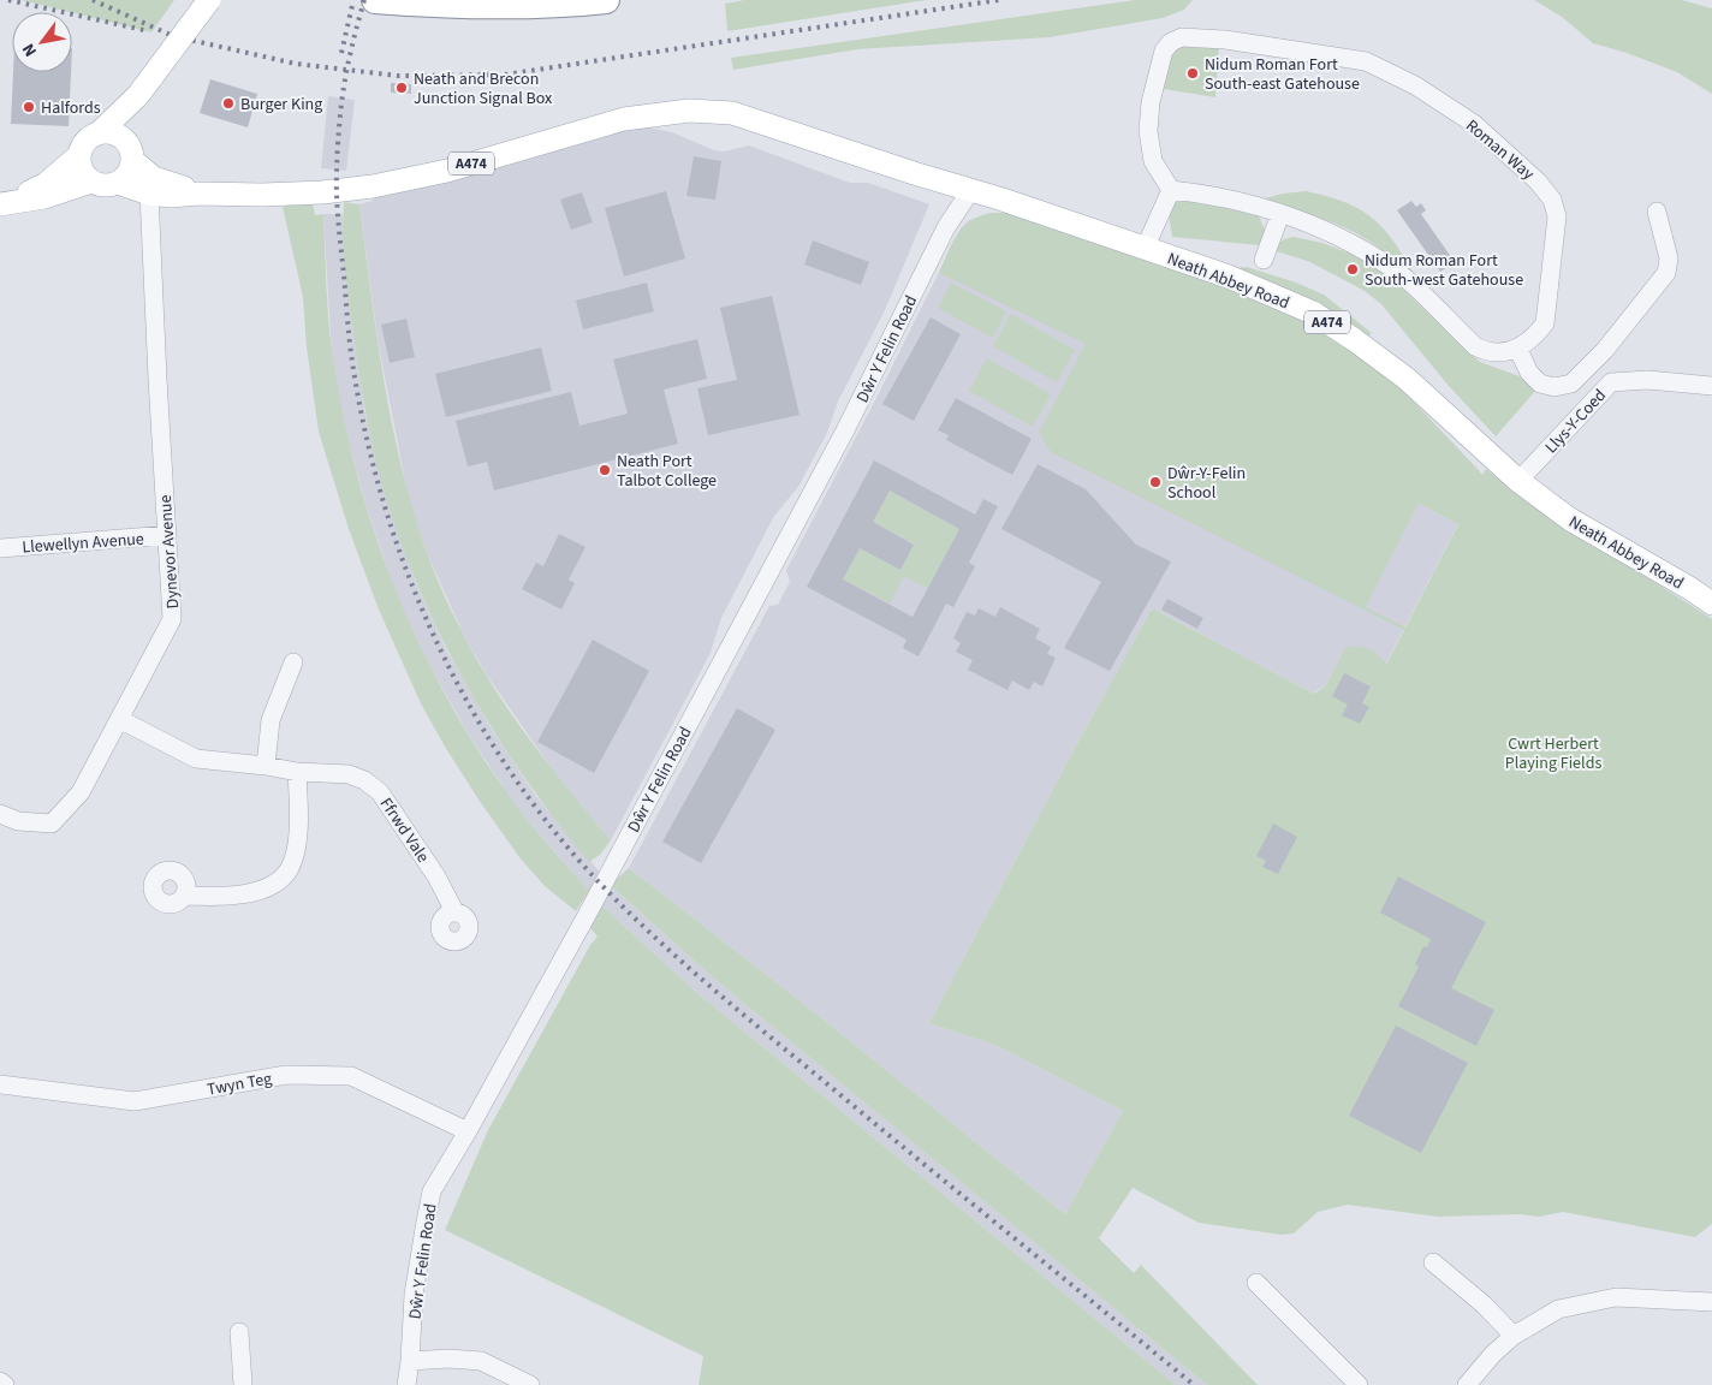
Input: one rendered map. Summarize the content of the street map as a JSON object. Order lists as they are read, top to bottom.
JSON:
{
  "streets": {
    "main road": ["A474", "Neath Abbey Road"],
    "street": [
      "Roman Way",
      "Dŵr Y Felin Road",
      "Llys-Y-Coed",
      "Llewellyn Avenue",
      "Dynevor Avenue",
      "Ffrwd Vale",
      "Twyn Teg"
    ]
  },
  "crossings": [
    ["A474", "Neath Abbey Road"],
    ["A474", "Dynevor Avenue"],
    ["Neath Abbey Road", "Dŵr Y Felin Road"],
    ["Neath Abbey Road", "Llys-Y-Coed"],
    ["Dŵr Y Felin Road", "Twyn Teg"],
    ["Llewellyn Avenue", "Dynevor Avenue"],
    ["Dynevor Avenue", "Ffrwd Vale"]
  ],
  "parks": ["Cwrt Herbert Playing Fields"],
  "places": [
    "Nidum Roman Fort South-east Gatehouse",
    "Neath and Brecon Junction Signal Box",
    "Burger King",
    "Halfords",
    "Nidum Roman Fort South-west Gatehouse",
    "Neath Port Talbot College",
    "Dŵr-Y-Felin School"
  ],
  "north": "bottom left"
}
